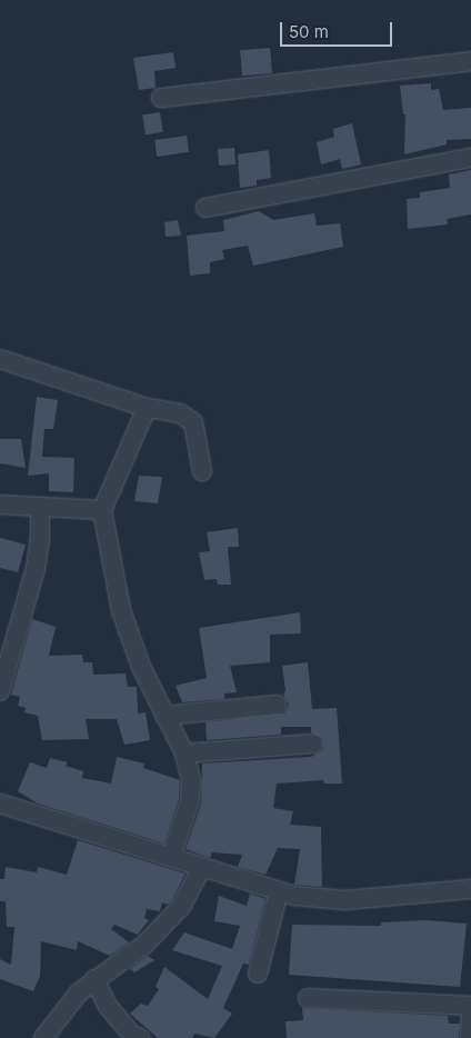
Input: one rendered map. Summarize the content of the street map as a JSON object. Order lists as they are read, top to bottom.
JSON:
{
  "scale_bar": "50 m"
}
